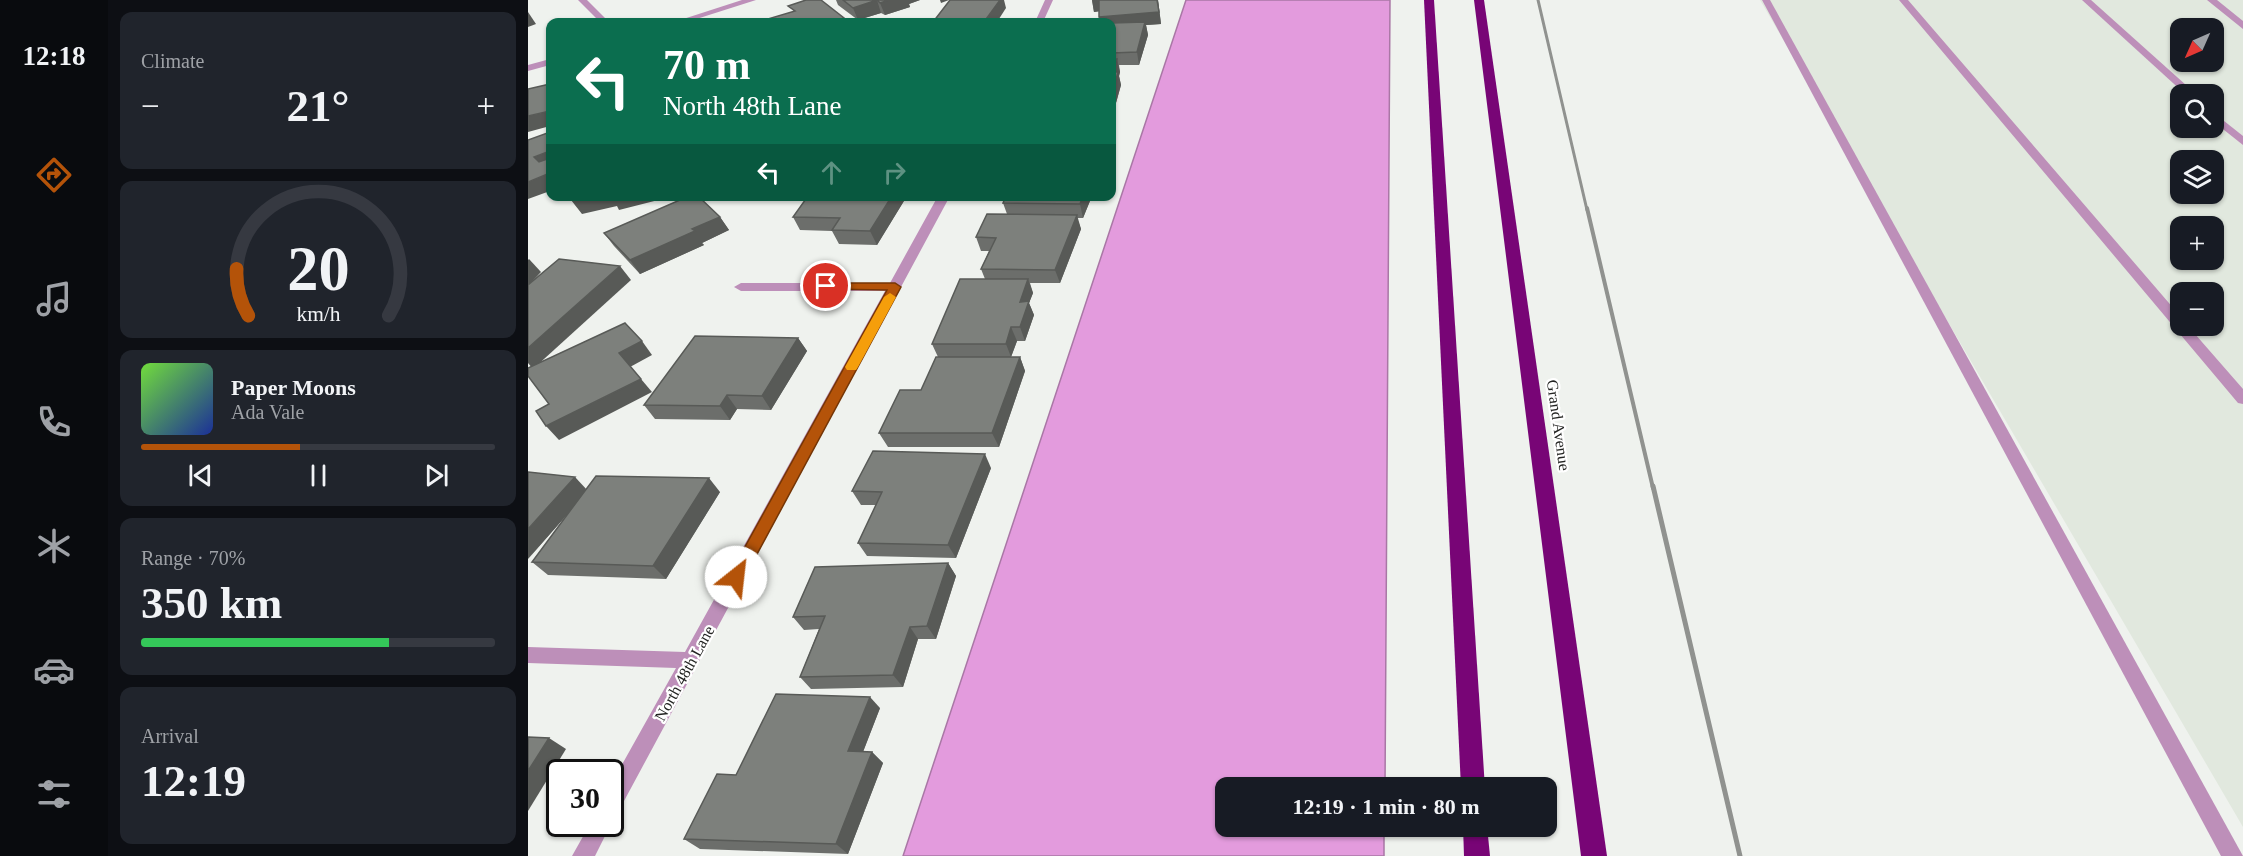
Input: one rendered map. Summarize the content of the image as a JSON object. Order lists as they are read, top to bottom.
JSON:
{
  "streets": {
    "highway": ["Grand Avenue"],
    "street": ["North 48th Lane"]
  },
  "north": "bottom left",
  "page": {
    "tabs": "12:18",
    "tile": [
      "Climate",
      ["Range · 70%", "350 km"],
      ["Arrival", "12:19"]
    ],
    "map_buttons": ["+", "−"],
    "turn": ["70 m", "North 48th Lane"],
    "heat": ["−", "21°", "+"],
    "song": ["Paper Moons", "Ada Vale"],
    "limit": "30",
    "trip": "12:19 · 1 min · 80 m",
    "gauge": ["20", "km/h"]
  }
}
